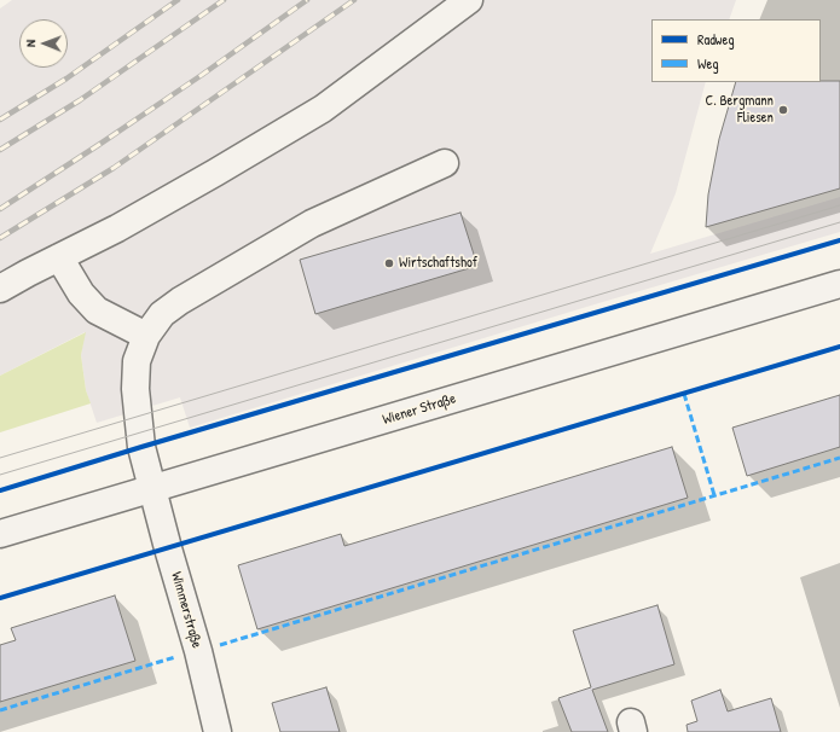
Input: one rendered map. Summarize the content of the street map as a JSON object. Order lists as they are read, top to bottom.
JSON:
{
  "streets": {
    "main road": ["Wiener Straße", "Wimmerstraße"]
  },
  "crossings": [
    ["Wiener Straße", "Wimmerstraße"]
  ],
  "places": ["C. Bergmann Fliesen", "Wirtschaftshof"],
  "legend": ["Radweg", "Weg"],
  "north": "left"
}
